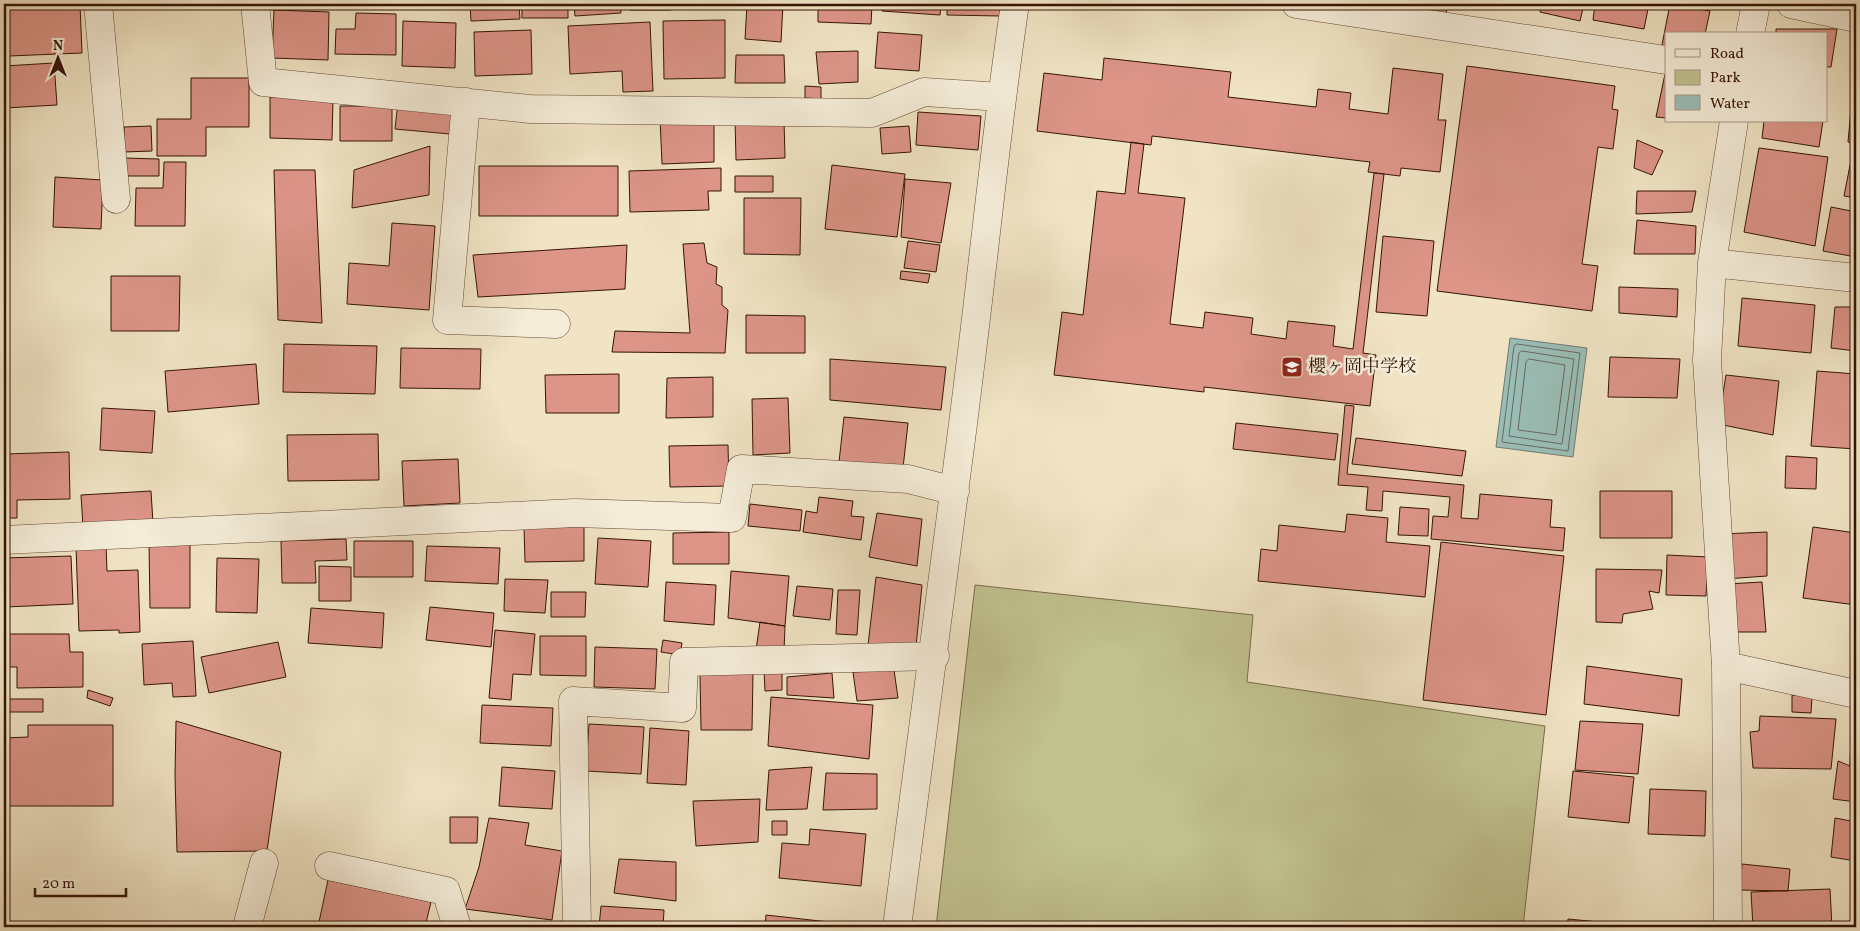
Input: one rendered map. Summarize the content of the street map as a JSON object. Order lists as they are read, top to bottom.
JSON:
{
  "places": {
    "school or university": ["櫻ヶ岡中学校"]
  },
  "legend": ["Road", "Park", "Water"],
  "scale_bar": "20 m",
  "north": "top"
}
